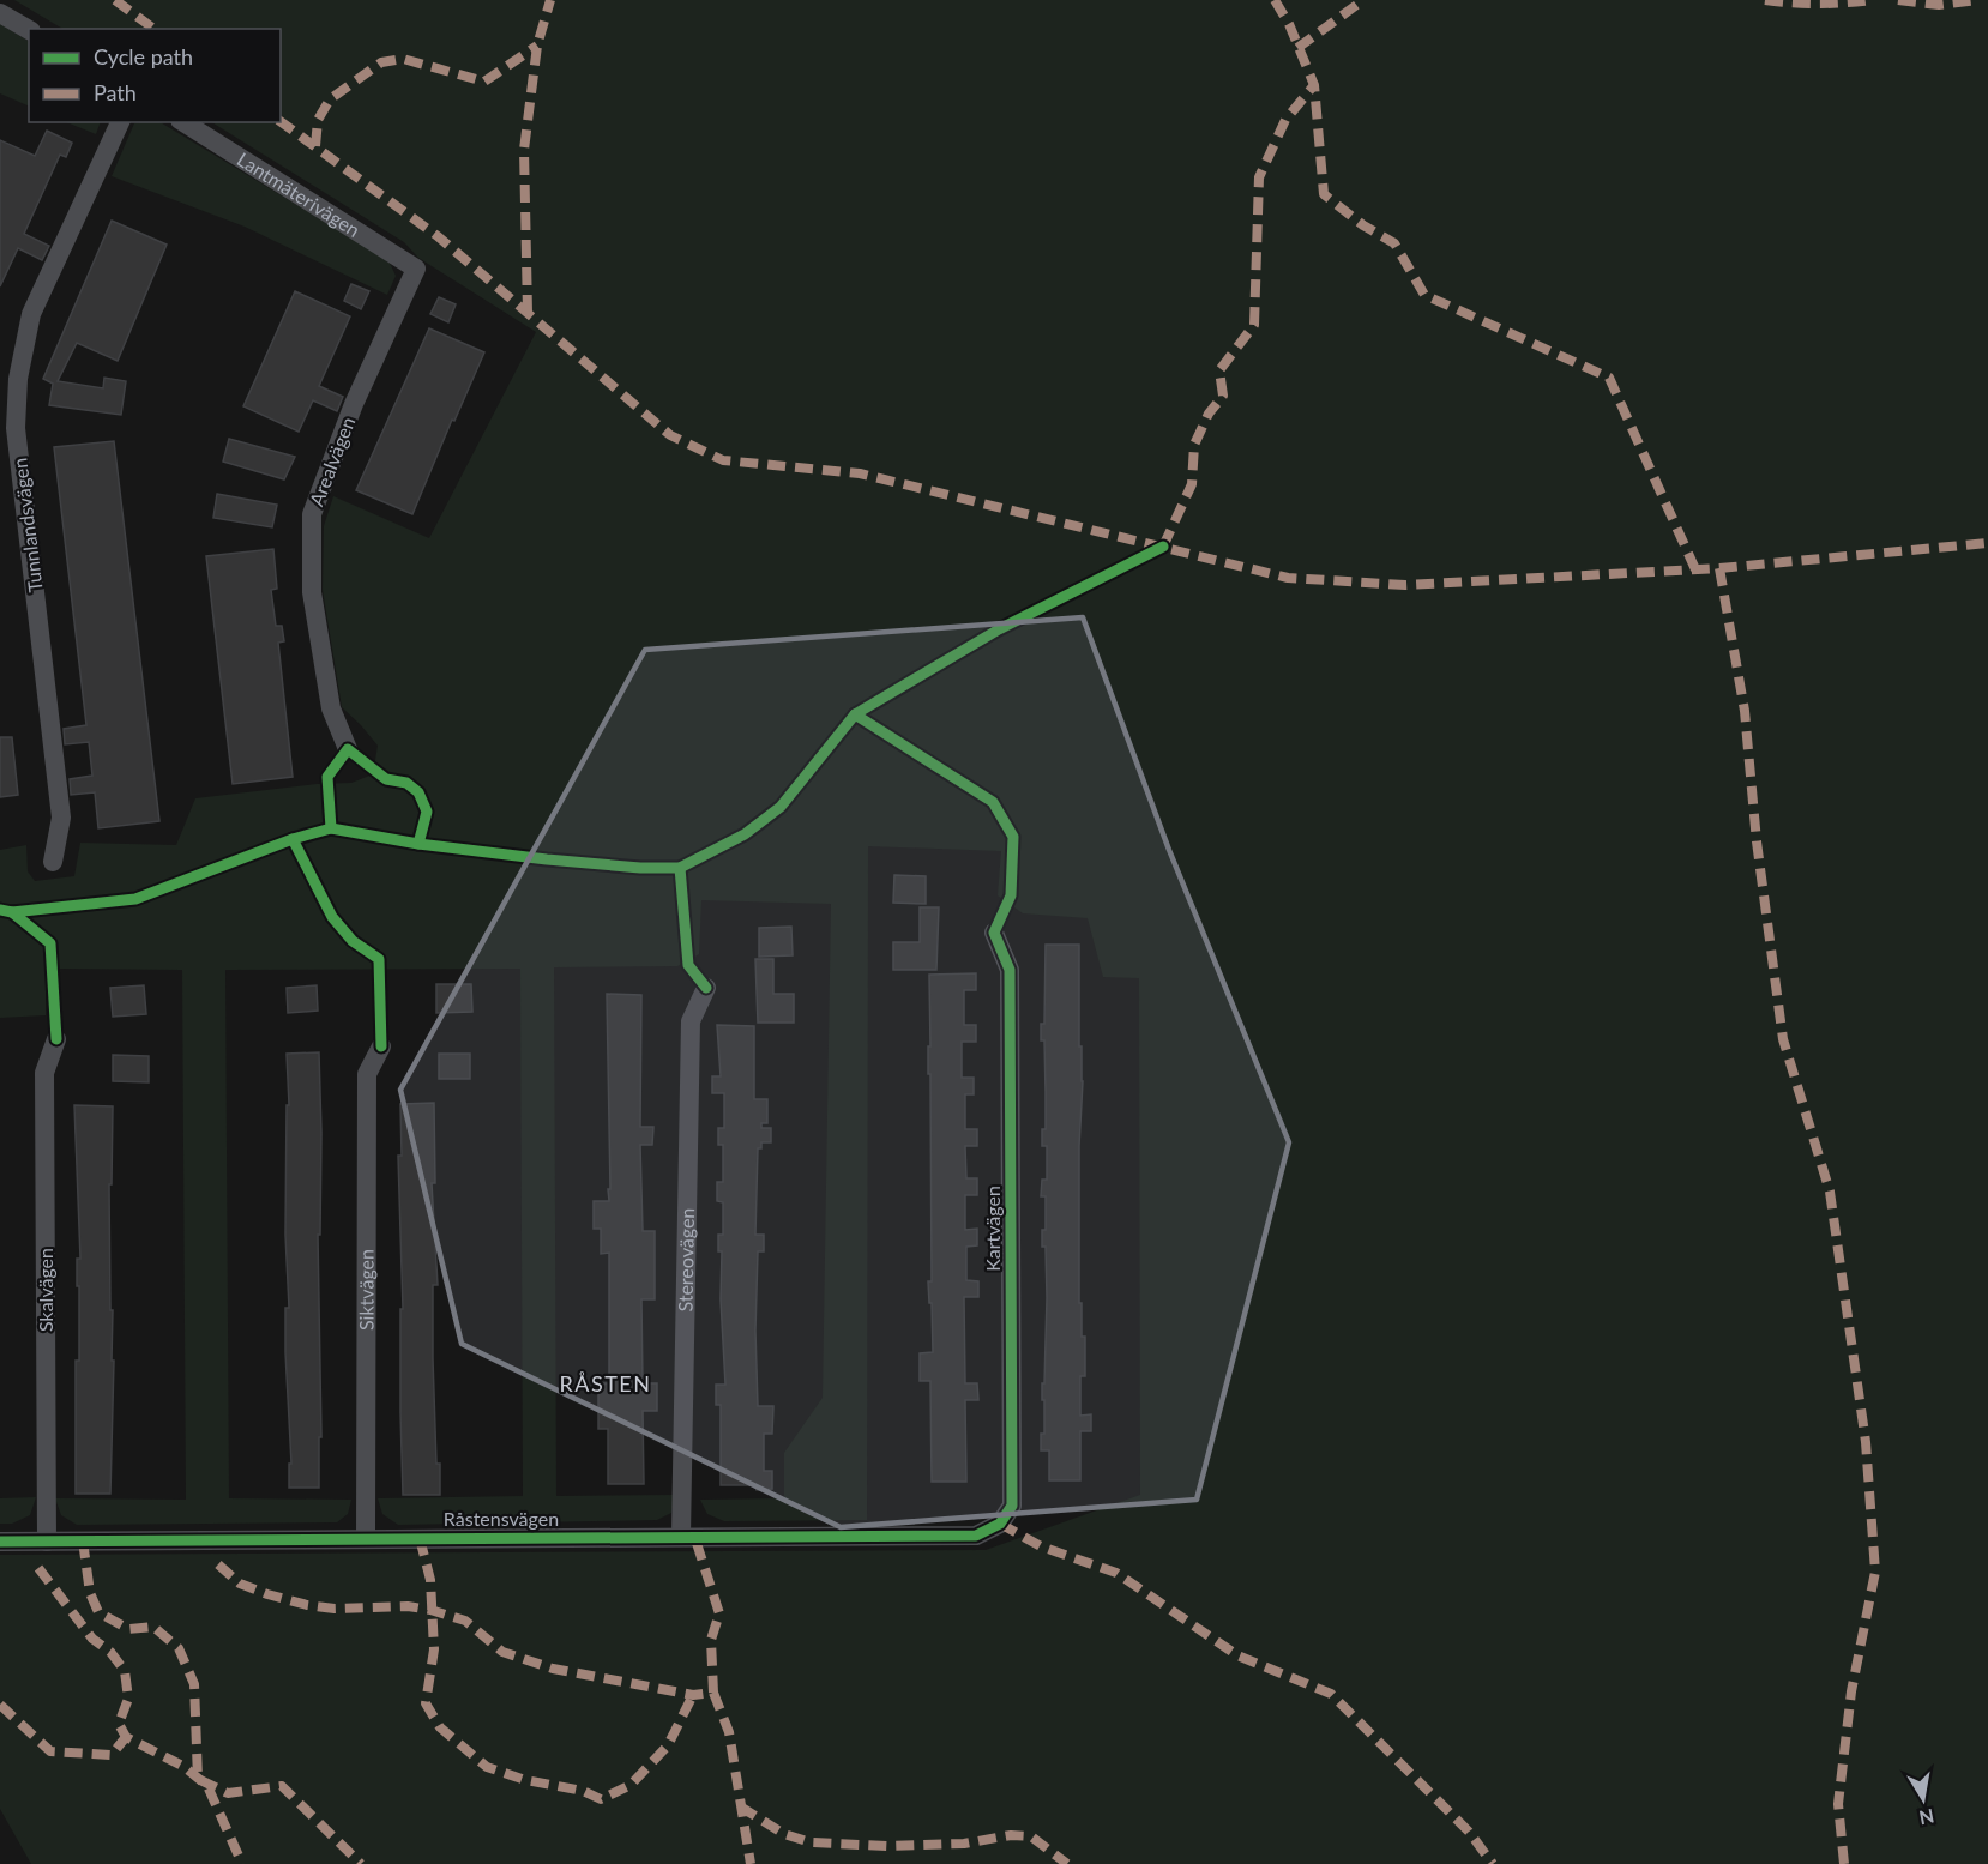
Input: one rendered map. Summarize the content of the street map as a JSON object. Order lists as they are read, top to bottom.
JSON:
{
  "streets": {
    "street": [
      "Lantmäterivägen",
      "Arealvägen",
      "Tunnlandsvägen",
      "Kartvägen",
      "Stereovägen",
      "Skalvägen",
      "Siktvägen",
      "Råstensvägen"
    ]
  },
  "crossings": [
    ["Lantmäterivägen", "Arealvägen"],
    ["Kartvägen", "Råstensvägen"],
    ["Stereovägen", "Råstensvägen"],
    ["Skalvägen", "Råstensvägen"],
    ["Siktvägen", "Råstensvägen"]
  ],
  "districts": ["RÅSTEN"],
  "legend": ["Cycle path", "Path"],
  "north": "bottom"
}
